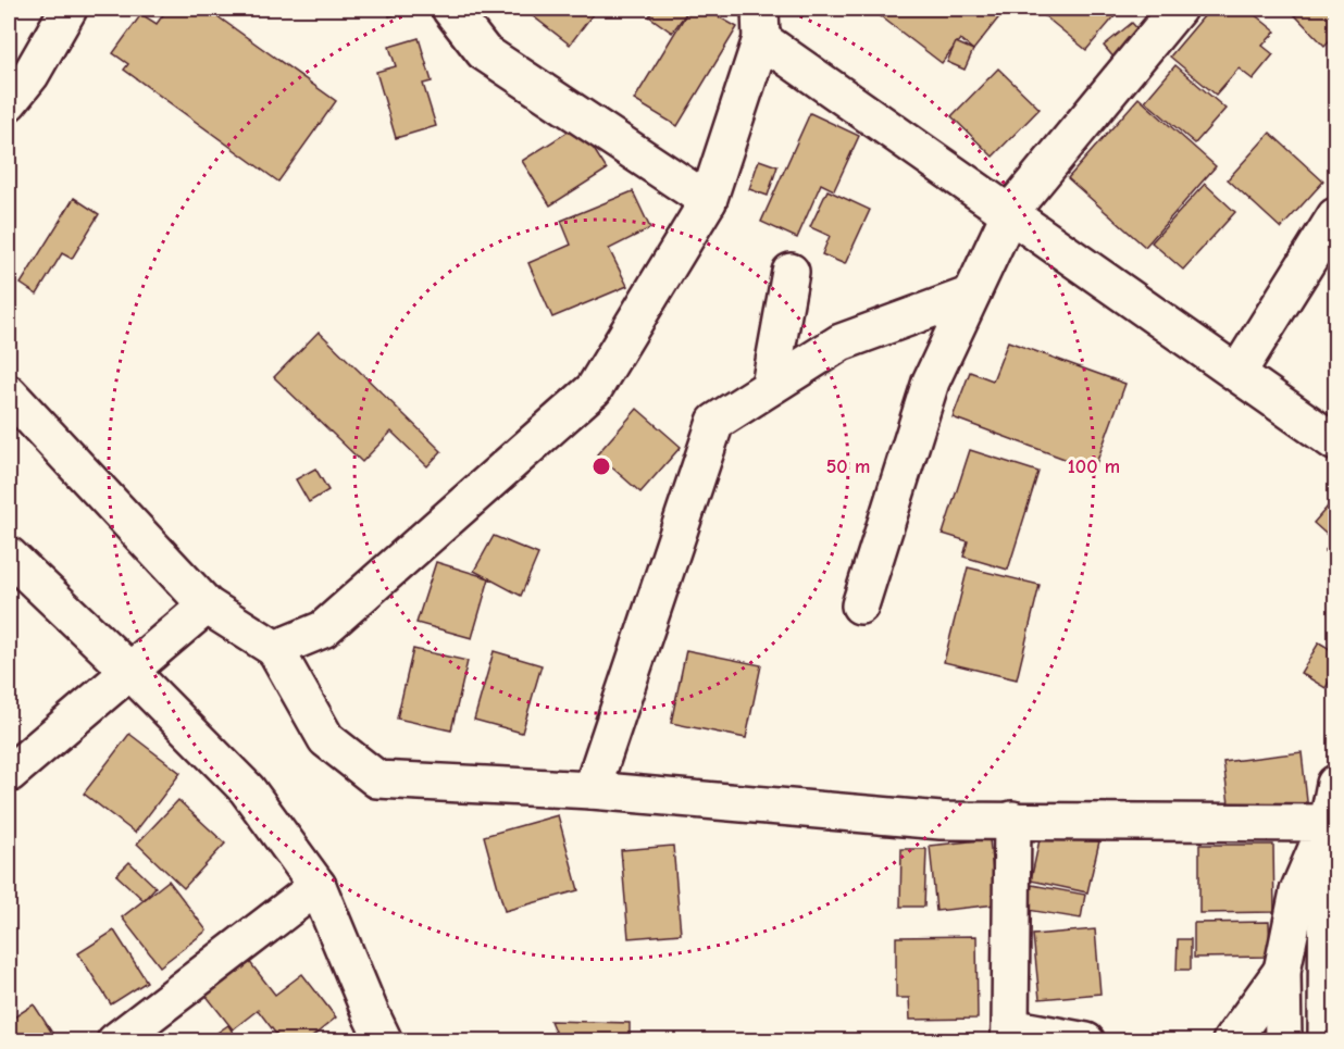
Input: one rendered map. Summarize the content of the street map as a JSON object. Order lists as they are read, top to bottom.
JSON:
{
  "rings": ["50 m", "100 m"]
}
